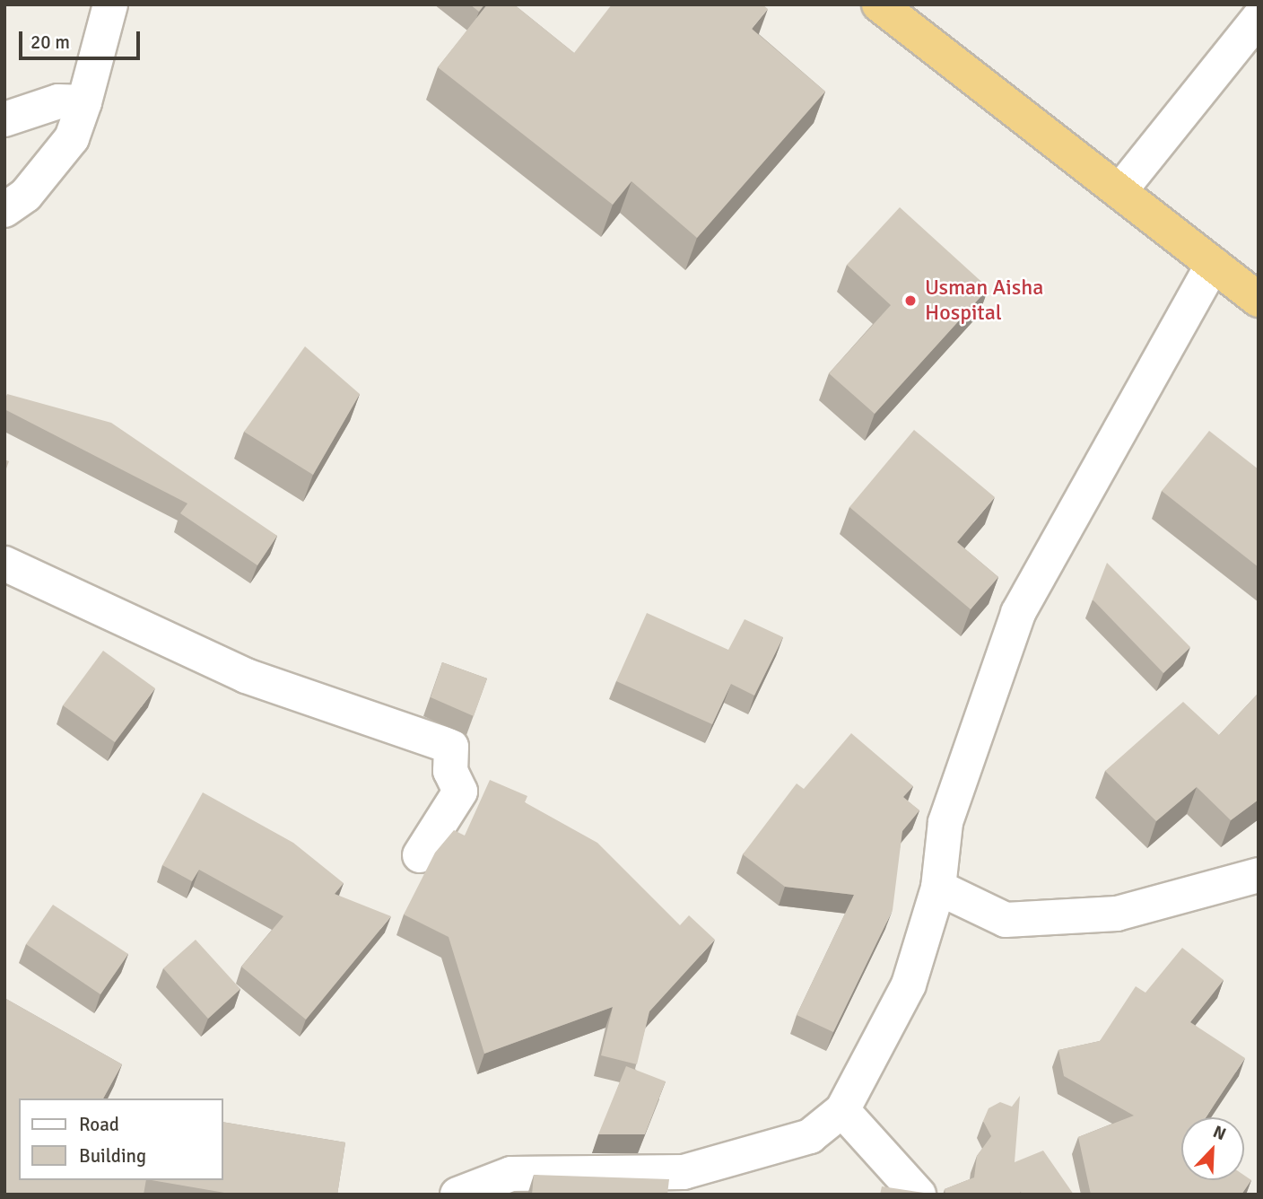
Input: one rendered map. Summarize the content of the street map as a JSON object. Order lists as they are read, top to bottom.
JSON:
{
  "places": ["Usman Aisha Hospital"],
  "legend": ["Road", "Building"],
  "scale_bar": "20 m",
  "north": "top right"
}
